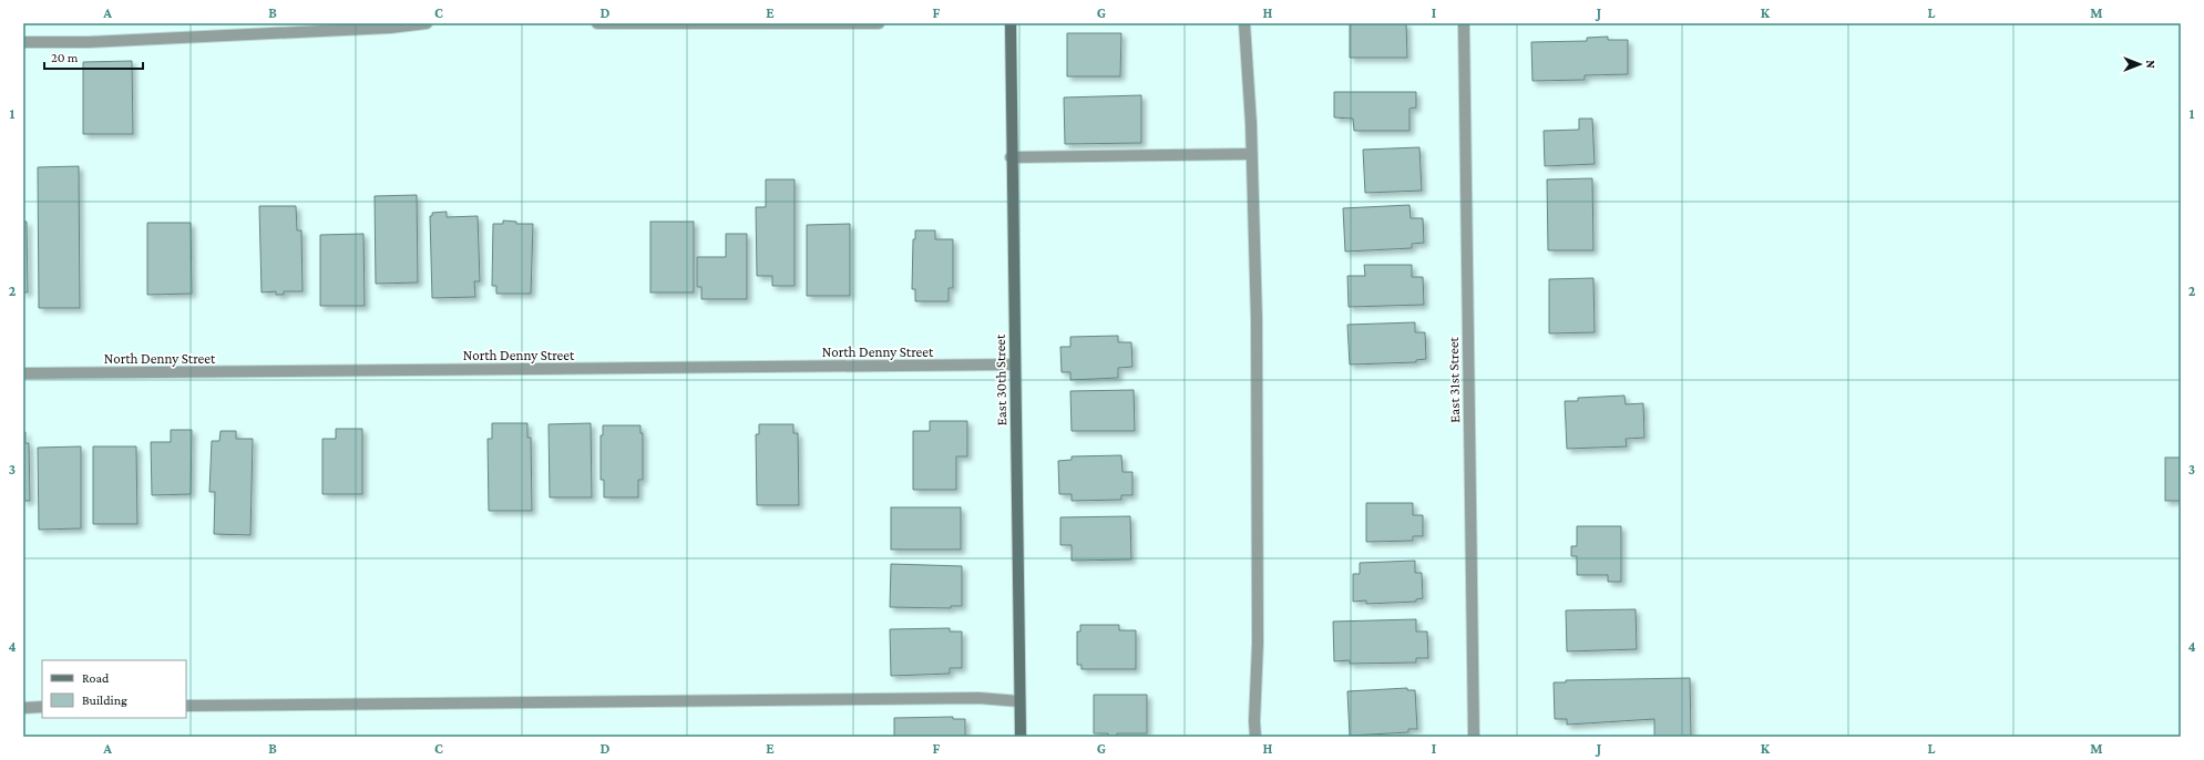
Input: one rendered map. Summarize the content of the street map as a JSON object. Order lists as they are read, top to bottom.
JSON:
{
  "streets": {
    "main road": ["East 30th Street"],
    "street": ["North Denny Street", "East 31st Street"]
  },
  "crossings": [
    ["North Denny Street", "East 30th Street"]
  ],
  "legend": ["Road", "Building"],
  "scale_bar": "20 m",
  "north": "right",
  "grid": {
    "columns": [
      "A",
      "B",
      "C",
      "D",
      "E",
      "F",
      "G",
      "H",
      "I",
      "J",
      "K",
      "L",
      "M"
    ],
    "rows": [
      "1",
      "2",
      "3",
      "4"
    ]
  }
}
